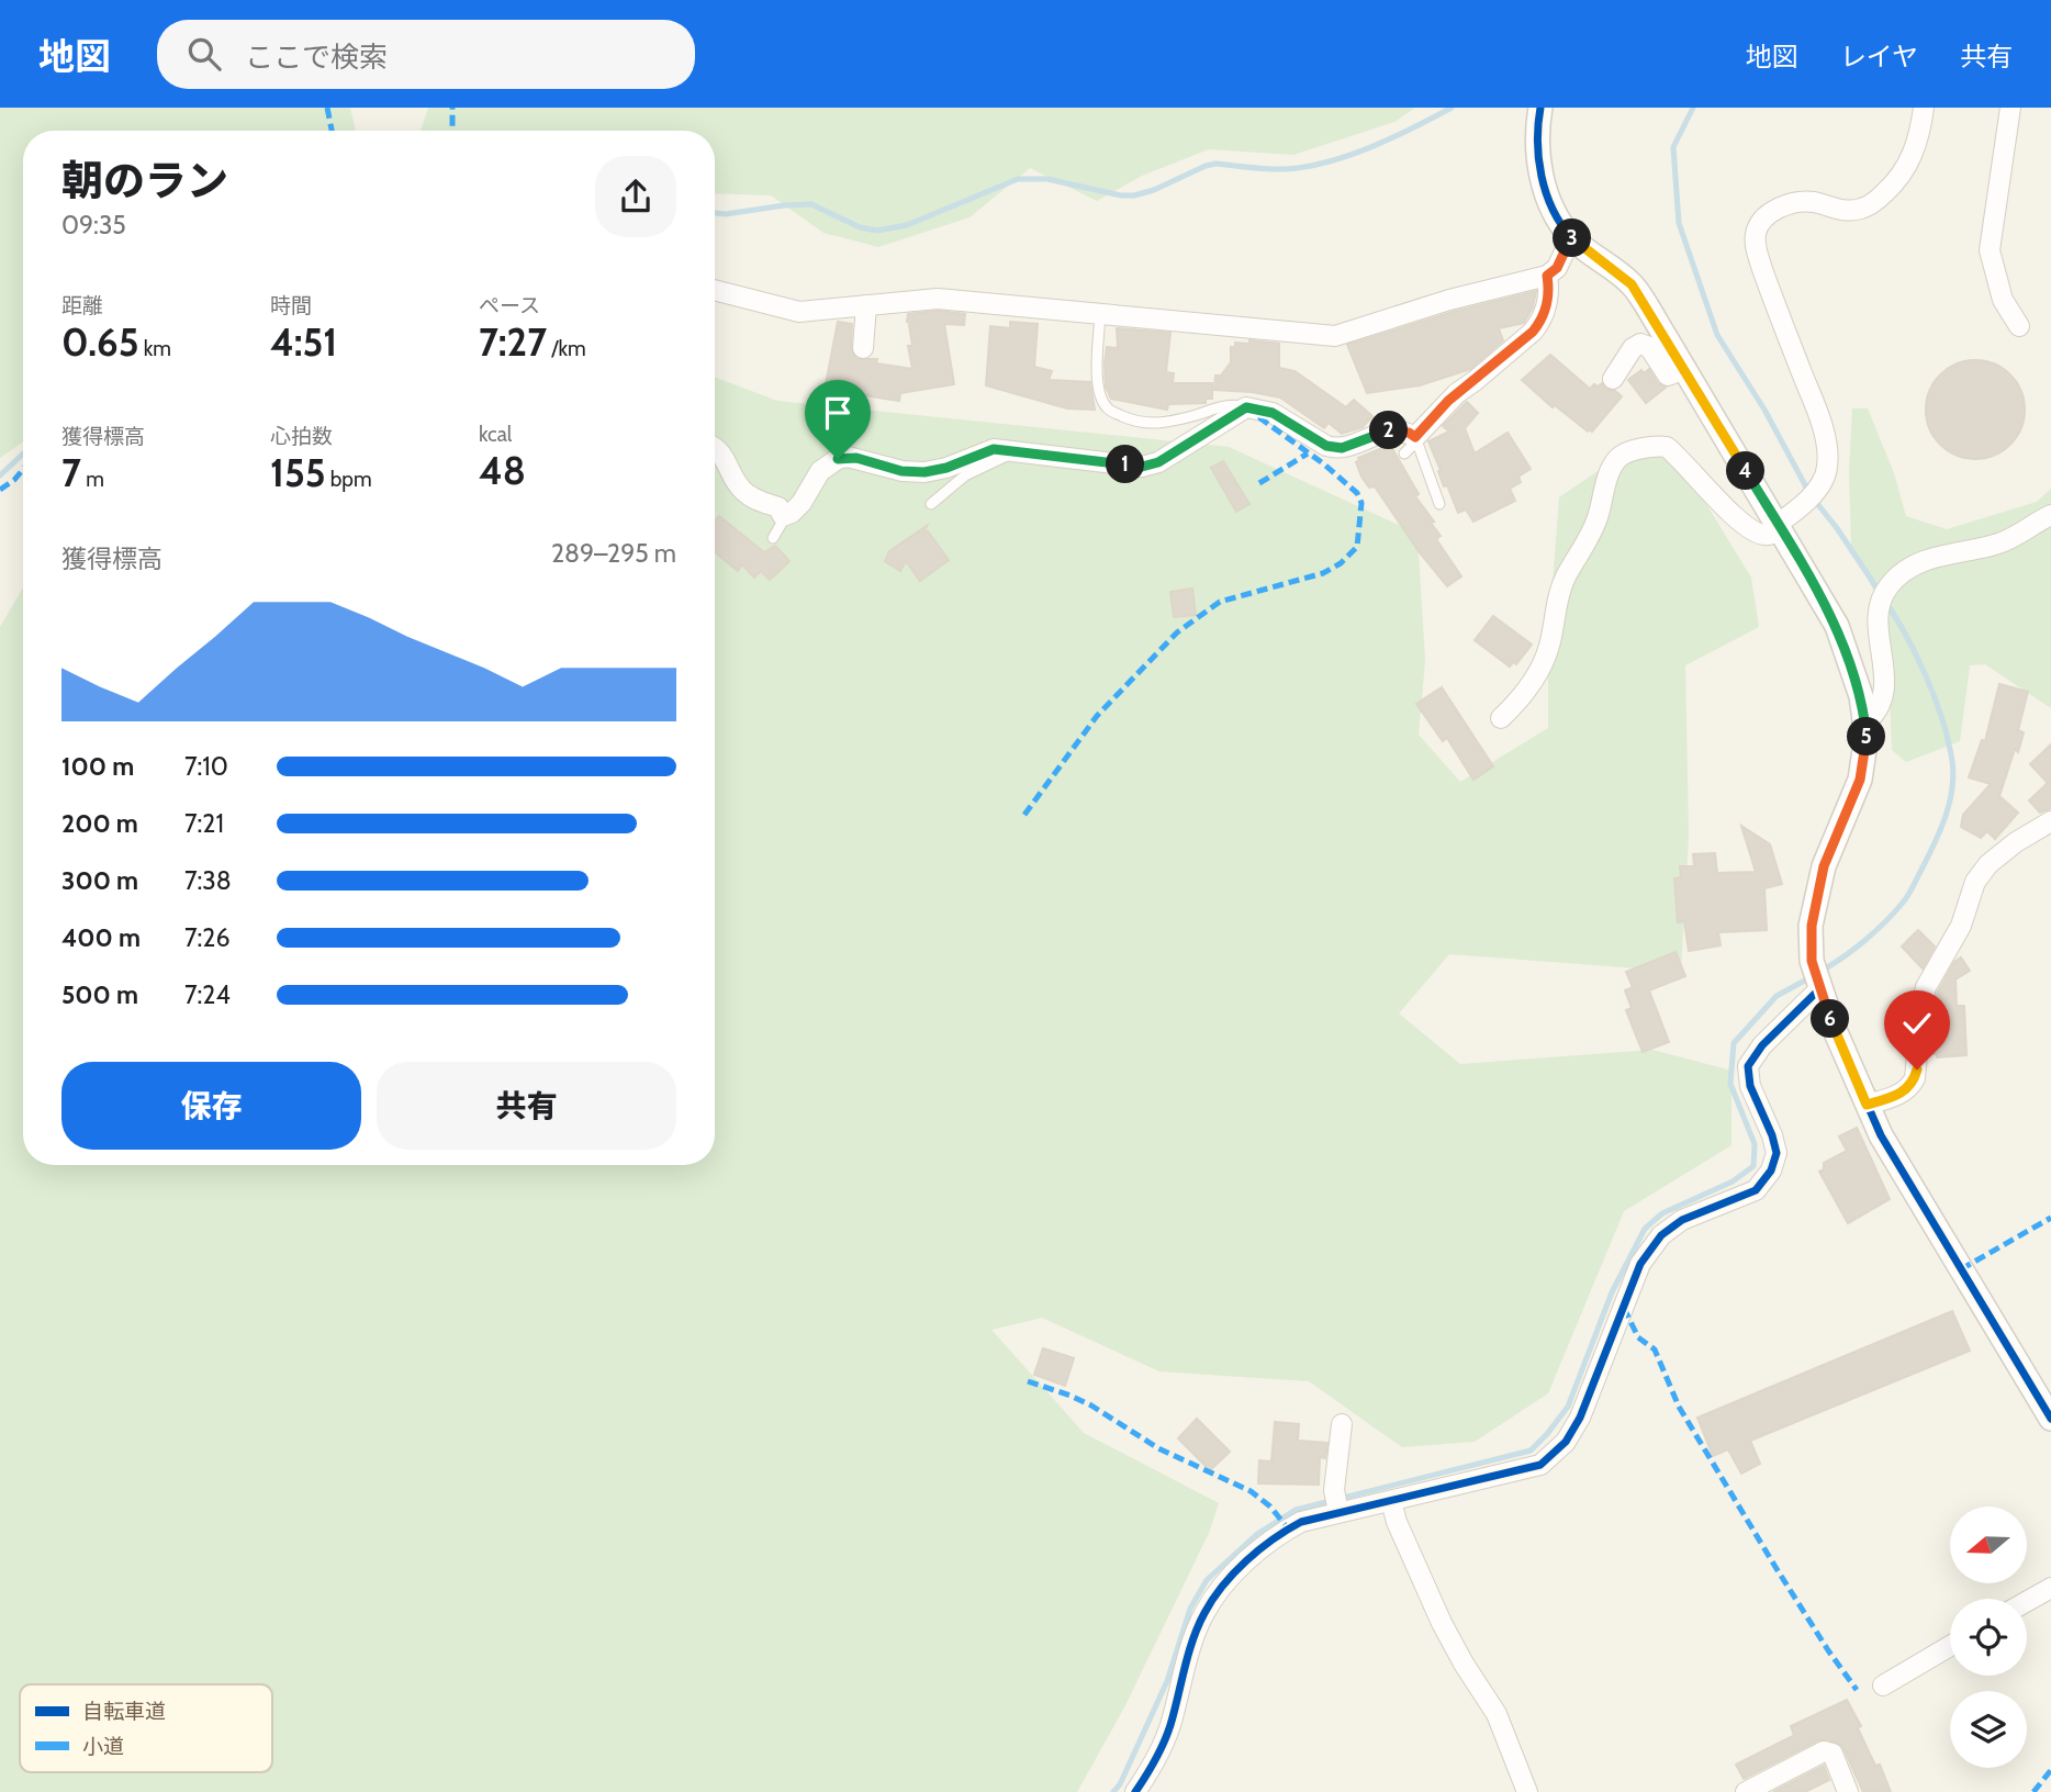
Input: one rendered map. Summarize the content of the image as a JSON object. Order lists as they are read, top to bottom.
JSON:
{
  "legend": ["自転車道", "小道"],
  "north": "left",
  "page": {
    "header": "地図",
    "search": "ここで検索",
    "nav": ["地図", "レイヤ", "共有"],
    "heading": ["朝のラン", "09:35"],
    "pins": [
      "3",
      "2",
      "1",
      "4",
      "5",
      "6"
    ],
    "stats": [
      ["距離", "0.65 km"],
      ["時間", "4:51"],
      ["ペース", "7:27 /km"],
      ["獲得標高", "7 m"],
      ["心拍数", "155 bpm"],
      ["kcal", "48"]
    ],
    "chart": ["獲得標高", "289–295 m"],
    "list": [
      {
        "name": "100 m",
        "note": "7:10"
      },
      {
        "name": "200 m",
        "note": "7:21"
      },
      {
        "name": "300 m",
        "note": "7:38"
      },
      {
        "name": "400 m",
        "note": "7:26"
      },
      {
        "name": "500 m",
        "note": "7:24"
      }
    ],
    "buttons": ["保存", "共有"]
  }
}
